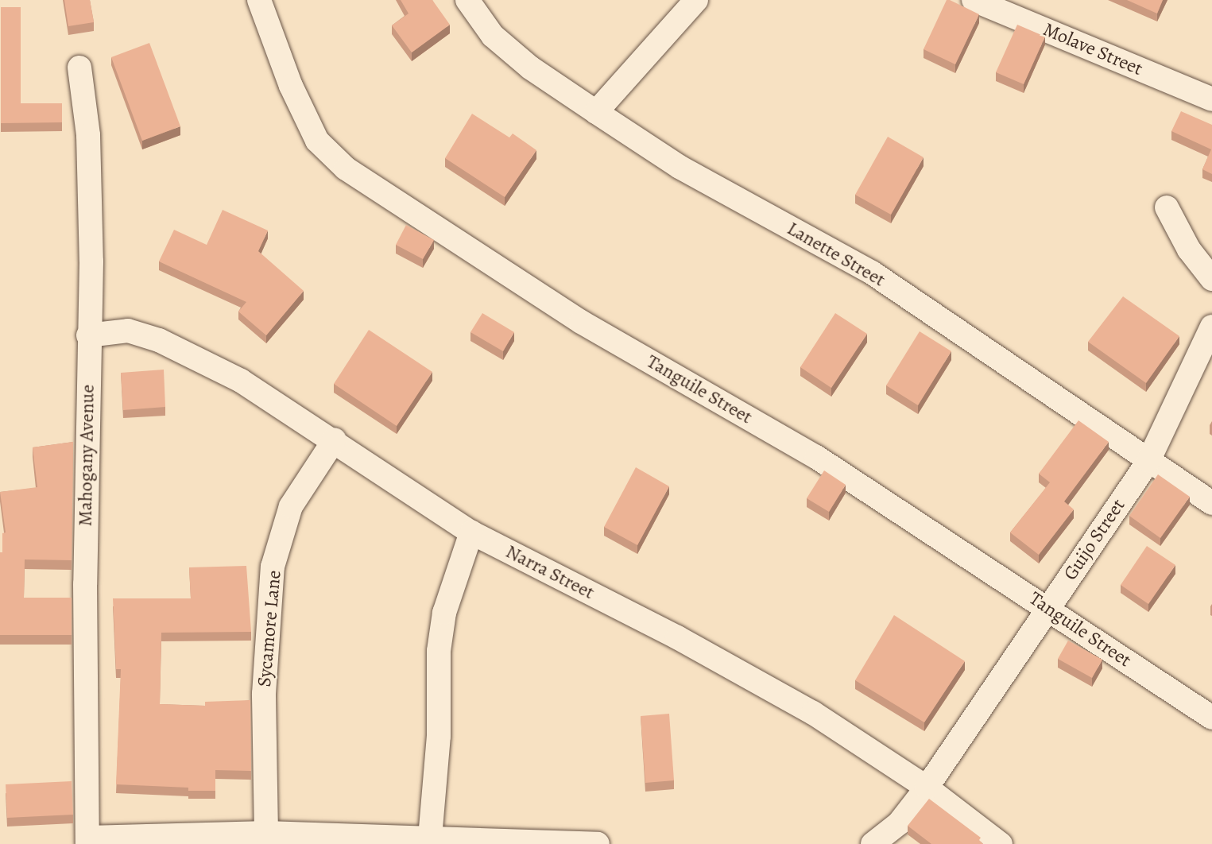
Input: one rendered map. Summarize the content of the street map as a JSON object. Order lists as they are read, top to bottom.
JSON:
{
  "streets": {
    "street": [
      "Molave Street",
      "Lanette Street",
      "Tanguile Street",
      "Mahogany Avenue",
      "Guijo Street",
      "Narra Street",
      "Sycamore Lane"
    ]
  },
  "crossings": [
    ["Lanette Street", "Guijo Street"],
    ["Tanguile Street", "Guijo Street"],
    ["Mahogany Avenue", "Narra Street"],
    ["Guijo Street", "Narra Street"],
    ["Narra Street", "Sycamore Lane"]
  ]
}
